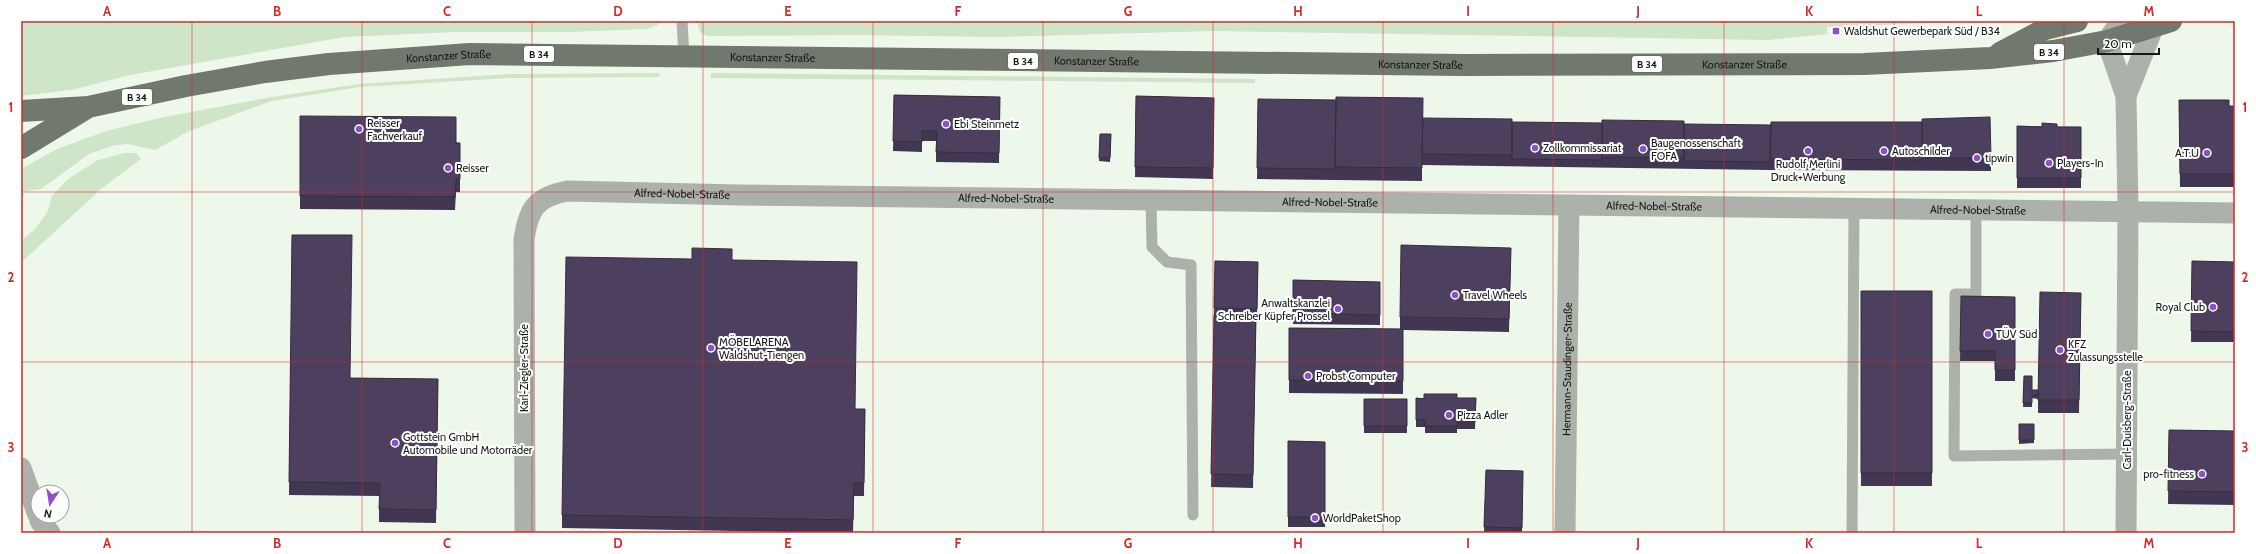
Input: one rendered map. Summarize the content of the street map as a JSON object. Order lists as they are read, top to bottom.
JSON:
{
  "streets": {
    "main road": ["B 34", "Konstanzer Straße"],
    "street": [
      "Alfred-Nobel-Straße",
      "Karl-Ziegler-Straße",
      "Hermann-Staudinger-Straße",
      "Carl-Duisberg-Straße"
    ]
  },
  "crossings": [
    ["Konstanzer Straße", "Carl-Duisberg-Straße"],
    ["Alfred-Nobel-Straße", "Karl-Ziegler-Straße"],
    ["Alfred-Nobel-Straße", "Hermann-Staudinger-Straße"],
    ["Alfred-Nobel-Straße", "Carl-Duisberg-Straße"]
  ],
  "places": {
    "transit": ["Waldshut Gewerbepark Süd / B34"],
    "other": [
      "Ebi Steinmetz",
      "Reisser Fachverkauf",
      "Zollkommissariat",
      "Baugenossenschaft FÖFA",
      "Rudolf Merlini Druck+Werbung",
      "Autoschilder",
      "A.T.U",
      "tipwin",
      "Players-In",
      "Reisser",
      "Travel Wheels",
      "Royal Club",
      "Anwaltskanzlei Schreiber Küpfer Prossel",
      "TÜV Süd",
      "MÖBELARENA Waldshut-Tiengen",
      "KFZ Zulassungsstelle",
      "Probst Computer",
      "Pizza Adler",
      "Gottstein GmbH Automobile und Motorräder",
      "pro-fitness",
      "WorldPaketShop"
    ]
  },
  "scale_bar": "20 m",
  "north": "bottom",
  "grid": {
    "columns": [
      "A",
      "B",
      "C",
      "D",
      "E",
      "F",
      "G",
      "H",
      "I",
      "J",
      "K",
      "L",
      "M"
    ],
    "rows": ["1", "2", "3"]
  }
}
